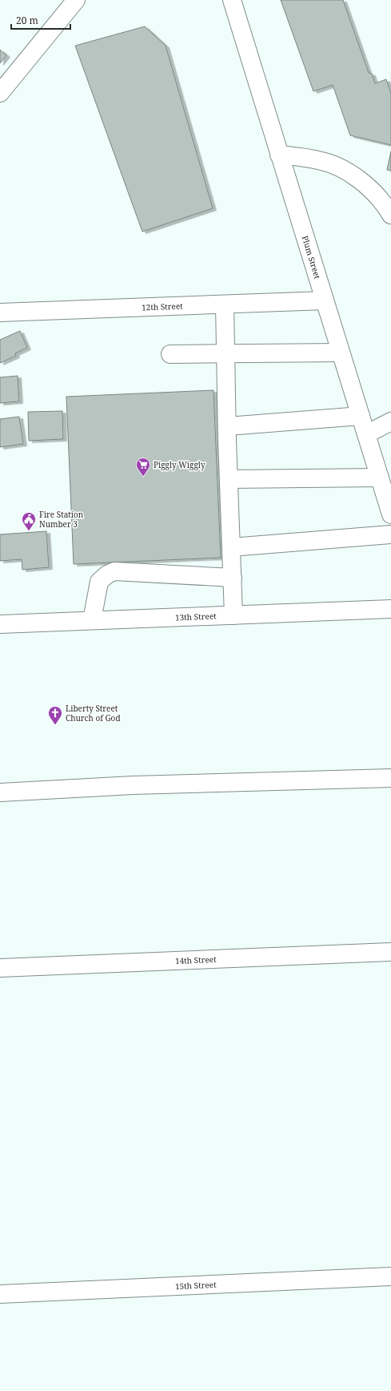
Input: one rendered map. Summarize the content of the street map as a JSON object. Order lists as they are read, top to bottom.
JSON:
{
  "streets": {
    "street": [
      "Plum Street",
      "12th Street",
      "13th Street",
      "14th Street",
      "15th Street"
    ]
  },
  "crossings": [
    ["Plum Street", "12th Street"]
  ],
  "places": {
    "supermarket": ["Piggly Wiggly"],
    "public building": ["Fire Station Number 3"],
    "church": ["Liberty Street Church of God"]
  },
  "scale_bar": "20 m"
}
